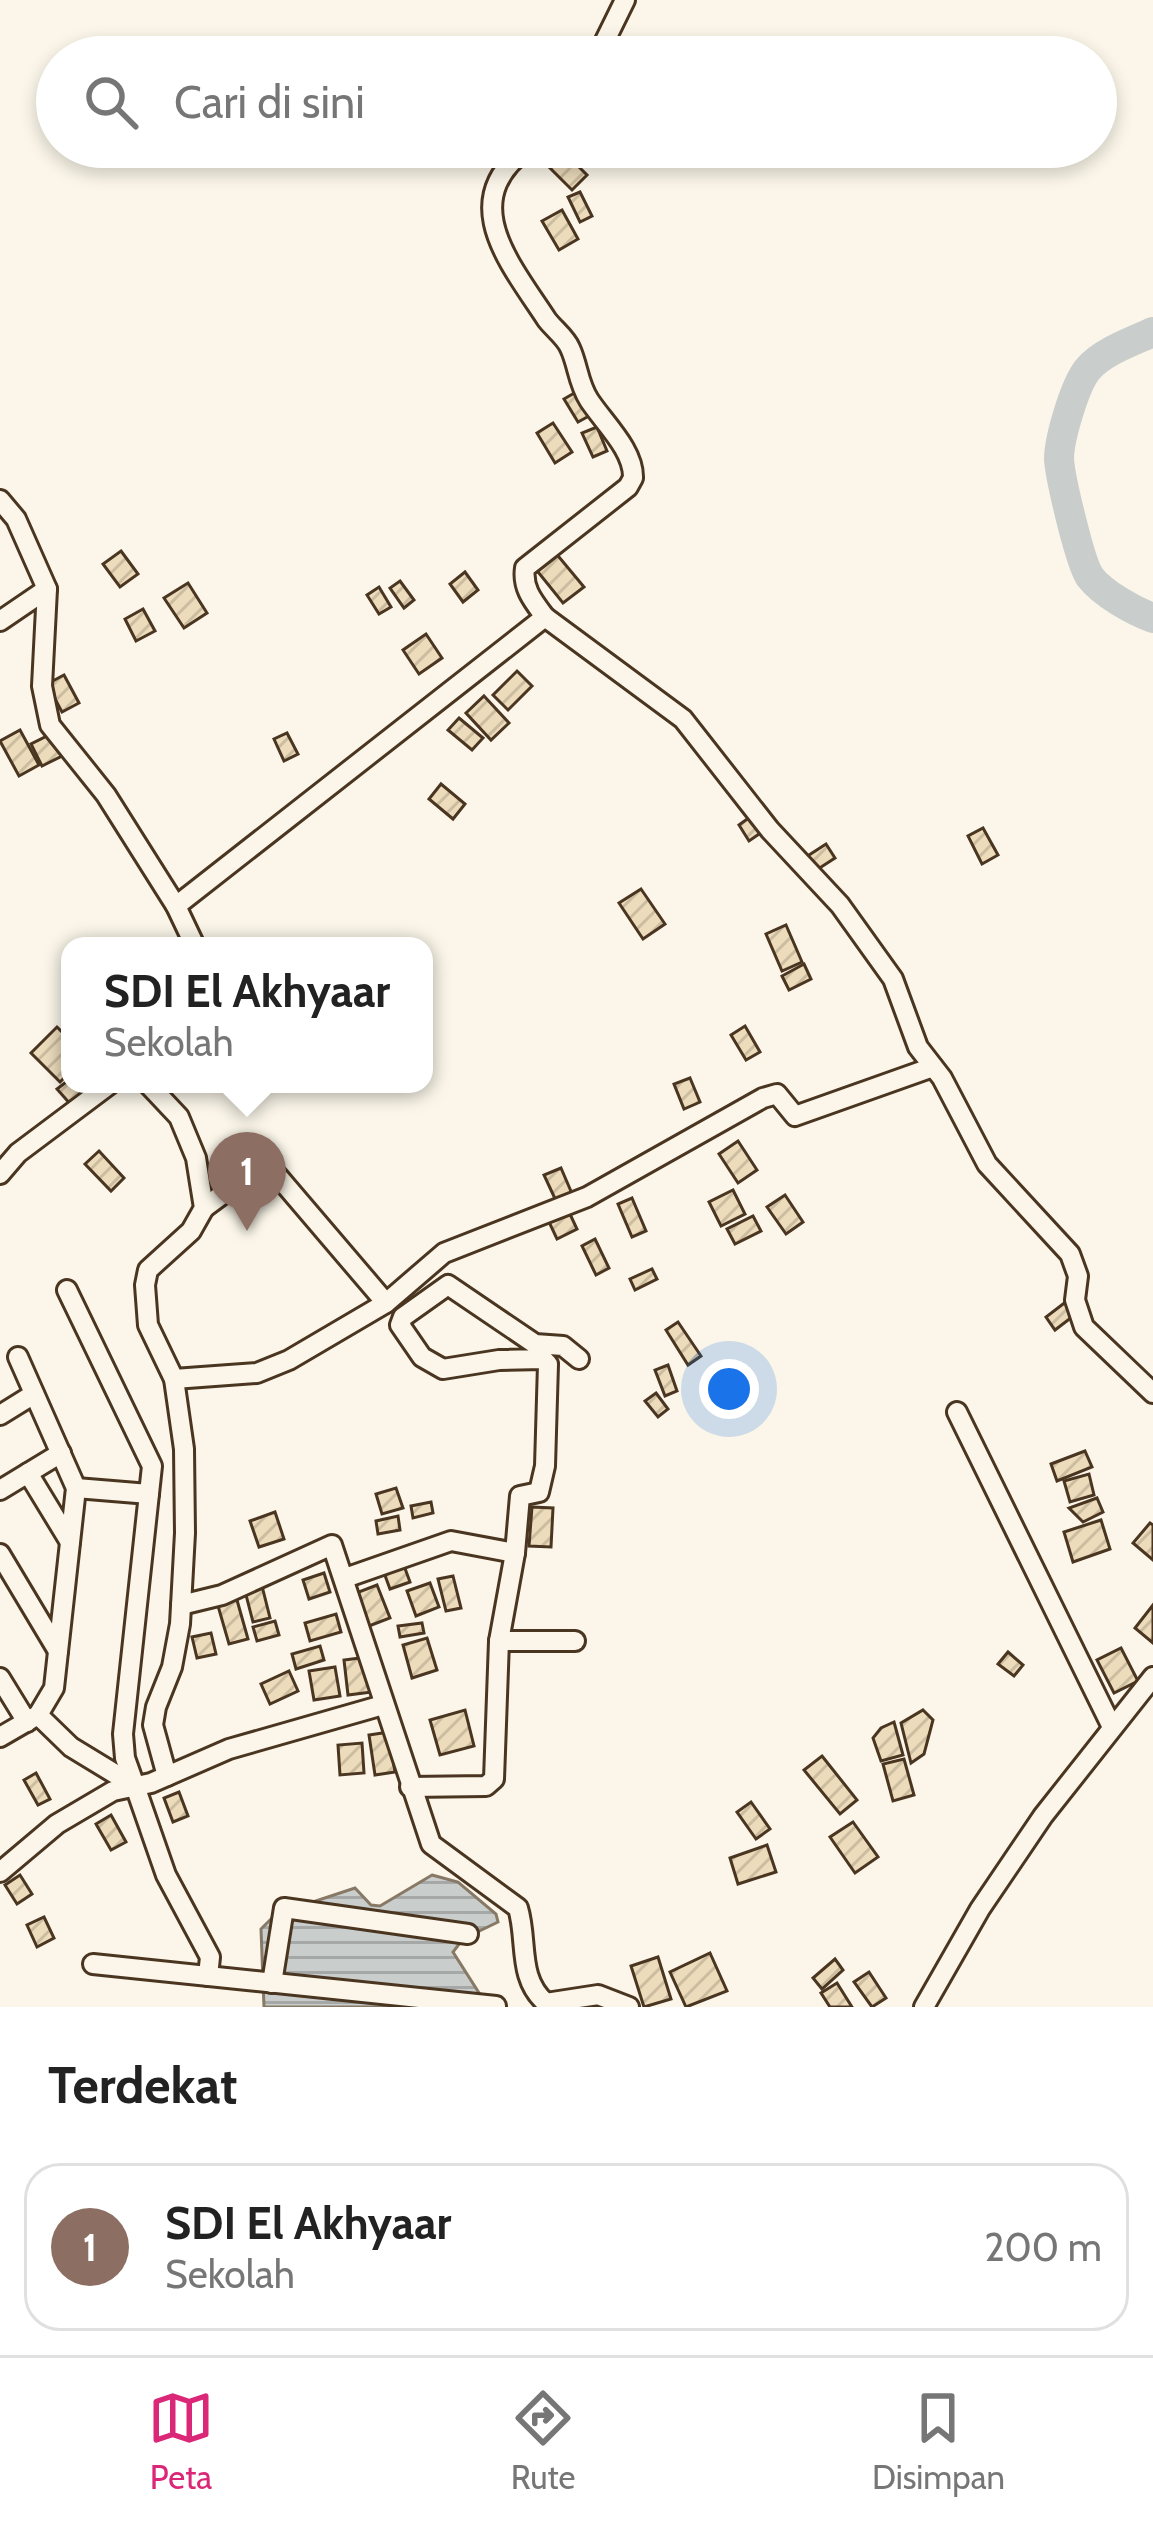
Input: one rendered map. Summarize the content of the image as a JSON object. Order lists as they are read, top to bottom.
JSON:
{
  "page": {
    "search": "Cari di sini",
    "popup": ["SDI El Akhyaar", "Sekolah"],
    "pins": "1",
    "heading": "Terdekat",
    "list": [
      {
        "mark": "1",
        "name": "SDI El Akhyaar",
        "note": "Sekolah",
        "value": "200 m"
      }
    ],
    "nav": ["Peta", "Rute", "Disimpan"]
  }
}
